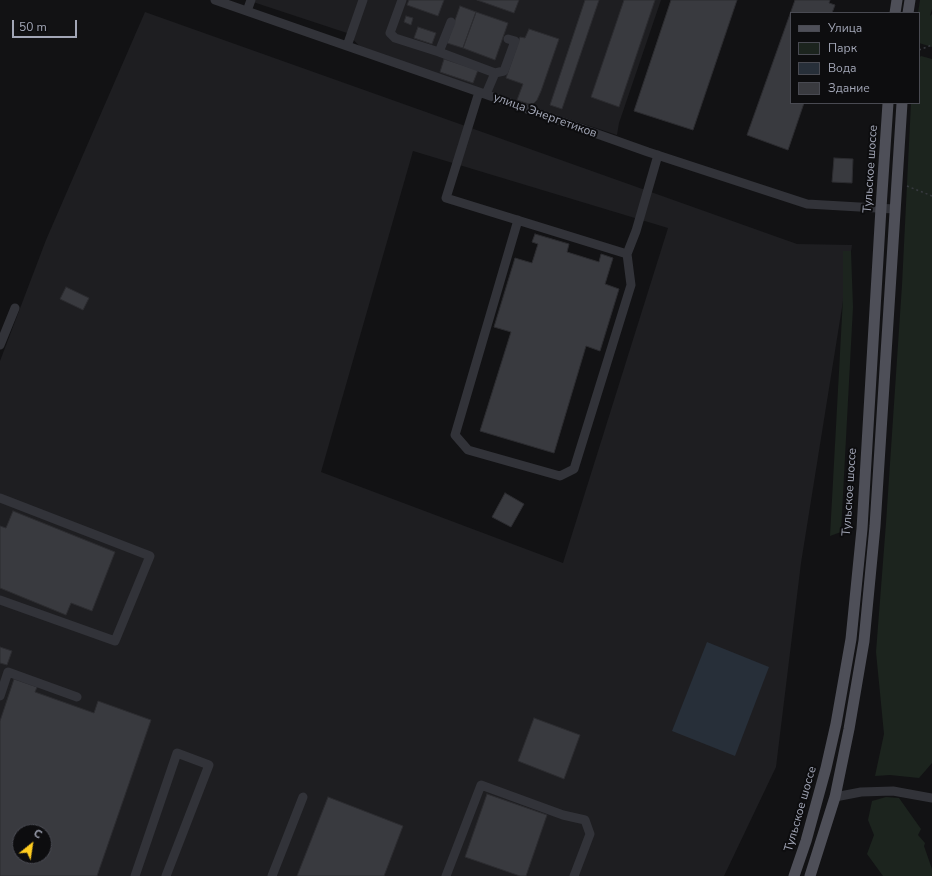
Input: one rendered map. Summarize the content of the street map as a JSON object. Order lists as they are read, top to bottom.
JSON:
{
  "streets": {
    "main road": ["Тульское шоссе"],
    "street": ["улица Энергетиков"]
  },
  "crossings": [
    ["улица Энергетиков", "Тульское шоссе"]
  ],
  "legend": [
    "Улица",
    "Парк",
    "Вода",
    "Здание"
  ],
  "scale_bar": "50 m",
  "north": "top right"
}
